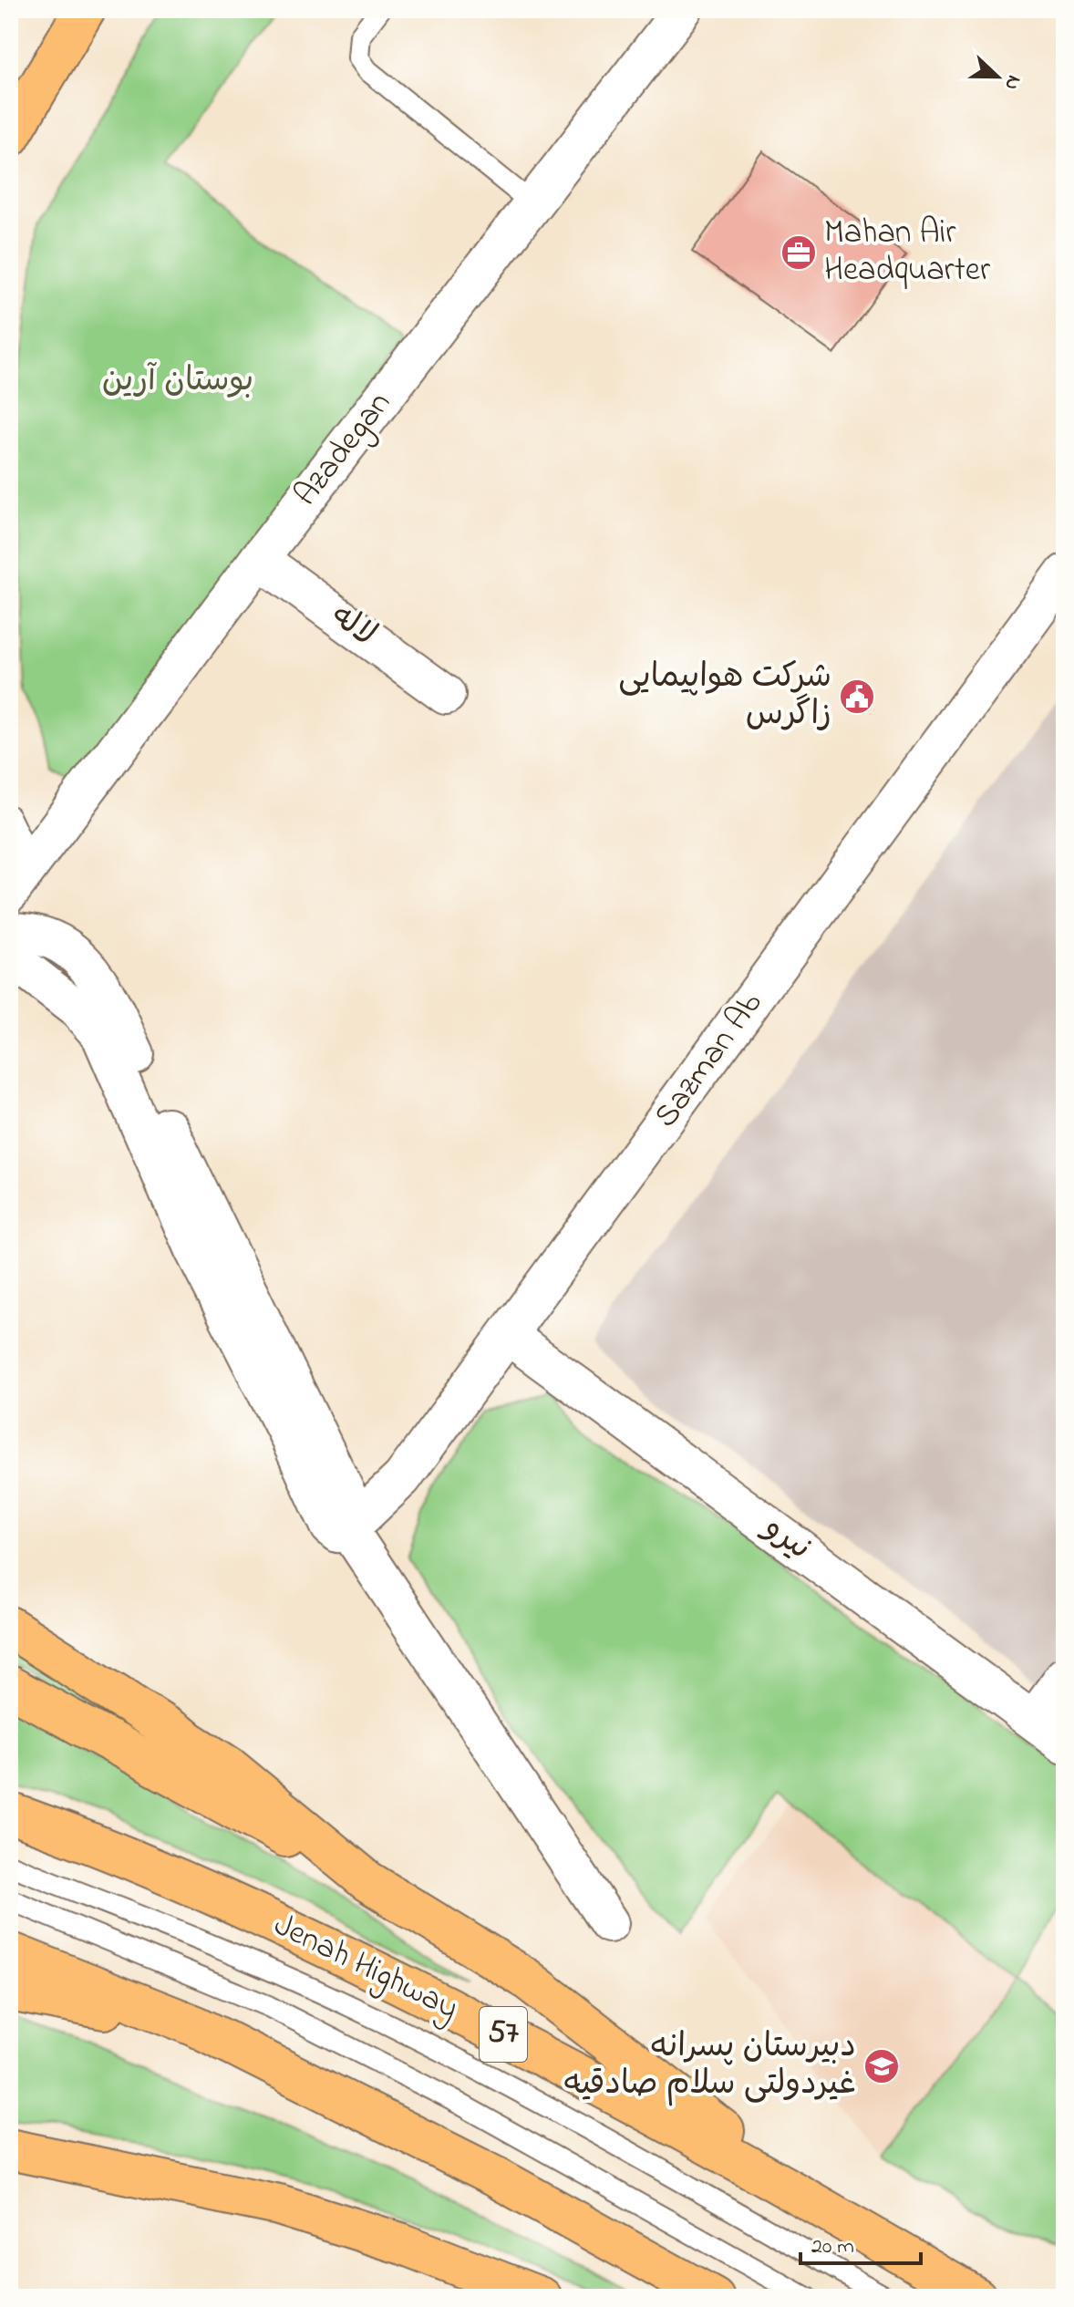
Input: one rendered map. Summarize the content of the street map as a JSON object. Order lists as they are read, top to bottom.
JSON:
{
  "streets": {
    "highway": ["Jenah Highway", "57"],
    "street": [
      "Azadegan",
      "لاله",
      "Sazman Ab",
      "نیرو"
    ]
  },
  "crossings": [
    ["Azadegan", "لاله"],
    ["Sazman Ab", "نیرو"]
  ],
  "parks": ["بوستان آرین"],
  "places": {
    "office": ["Mahan Air Headquarter"],
    "public building": ["شرکت هواپیمایی زاگرس"],
    "school or university": ["دبیرستان پسرانه غیردولتی سلام صادقیه"]
  },
  "scale_bar": "20 m",
  "north": "right"
}
